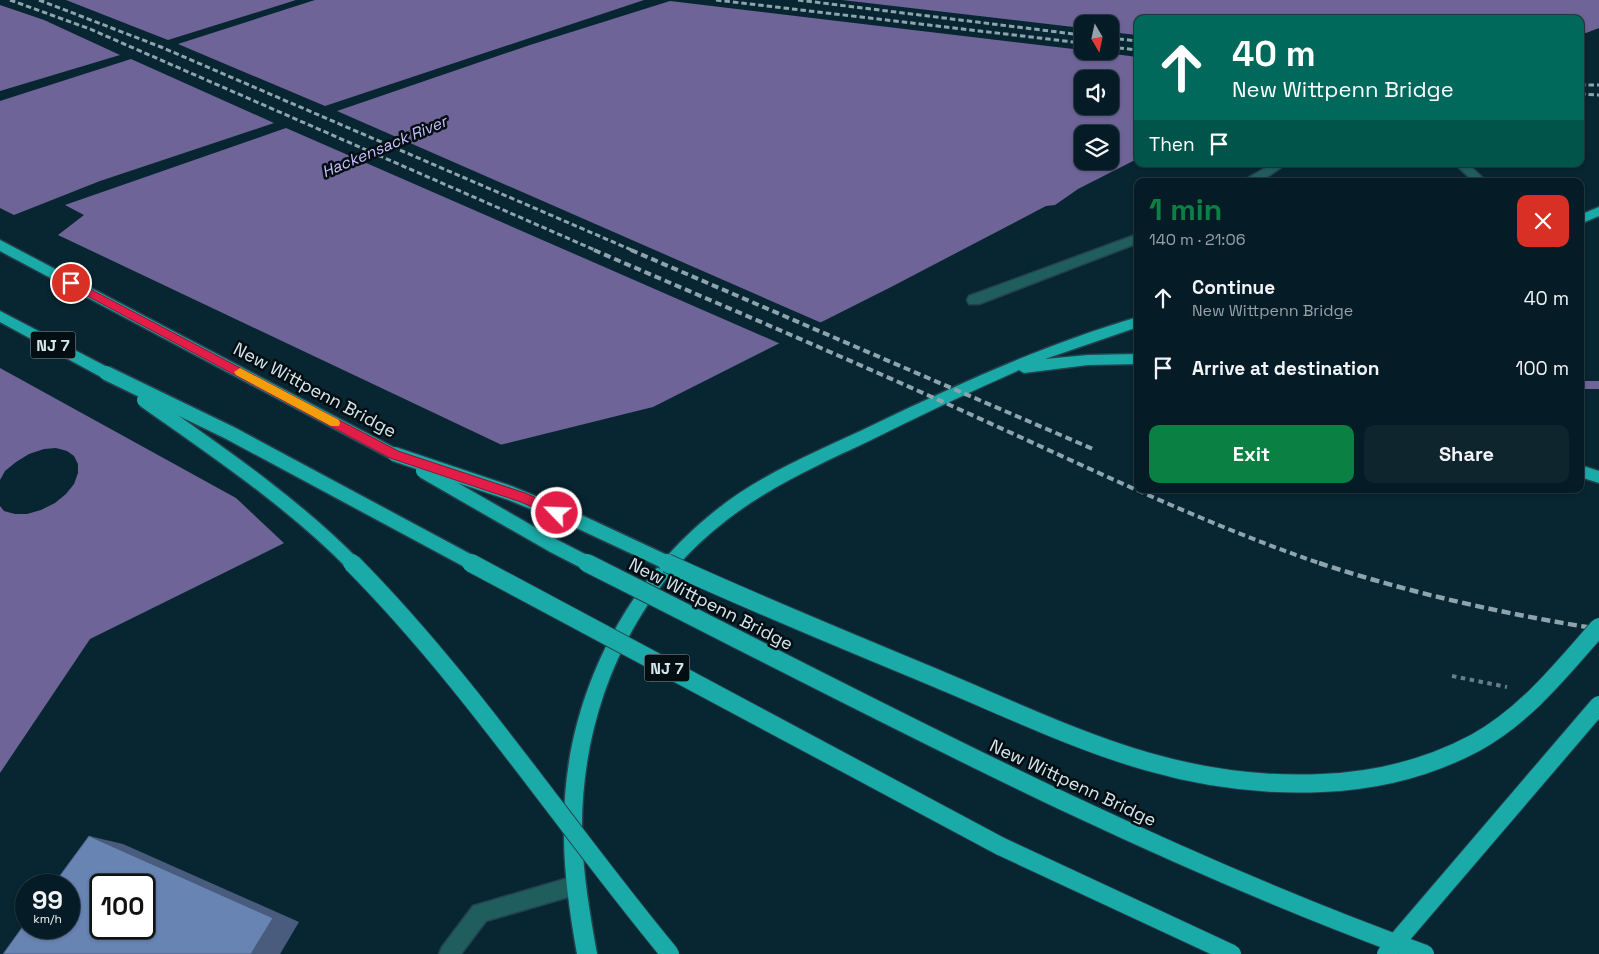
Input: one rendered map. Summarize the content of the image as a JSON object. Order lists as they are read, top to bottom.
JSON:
{
  "streets": {
    "highway": ["NJ 7", "New Wittpenn Bridge"]
  },
  "water": ["Hackensack River"],
  "north": "bottom",
  "page": {
    "turn": ["40 m", "New Wittpenn Bridge"],
    "then": "Then",
    "heading": ["1 min", "140 m · 21:06"],
    "list": [
      {
        "name": "Continue",
        "note": "New Wittpenn Bridge",
        "value": "40 m"
      },
      {
        "name": "Arrive at destination",
        "value": "100 m"
      }
    ],
    "buttons": ["Exit", "Share"],
    "speed": "99 km/h",
    "limit": "100"
  }
}
